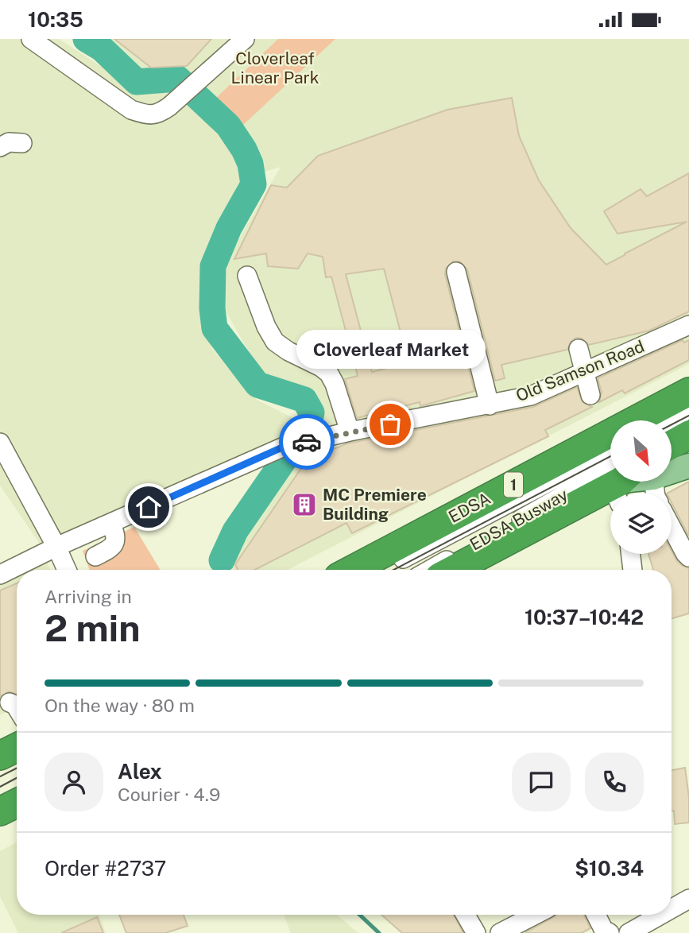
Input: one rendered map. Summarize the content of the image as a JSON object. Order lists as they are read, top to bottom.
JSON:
{
  "streets": {
    "highway": ["1", "EDSA"],
    "street": ["Old Samson Road", "EDSA Busway"]
  },
  "parks": ["Cloverleaf Linear Park"],
  "places": {
    "other": ["Cloverleaf Market"],
    "building": ["MC Premiere Building"]
  },
  "north": "bottom right",
  "page": {
    "status": "10:35",
    "bubble": "Cloverleaf Market",
    "heading": ["2 min", "Arriving in", "10:37–10:42"],
    "panel": [
      "Alex",
      "Courier · 4.9",
      "Order #2737",
      "$10.34"
    ],
    "bar": "On the way · 80 m"
  }
}
